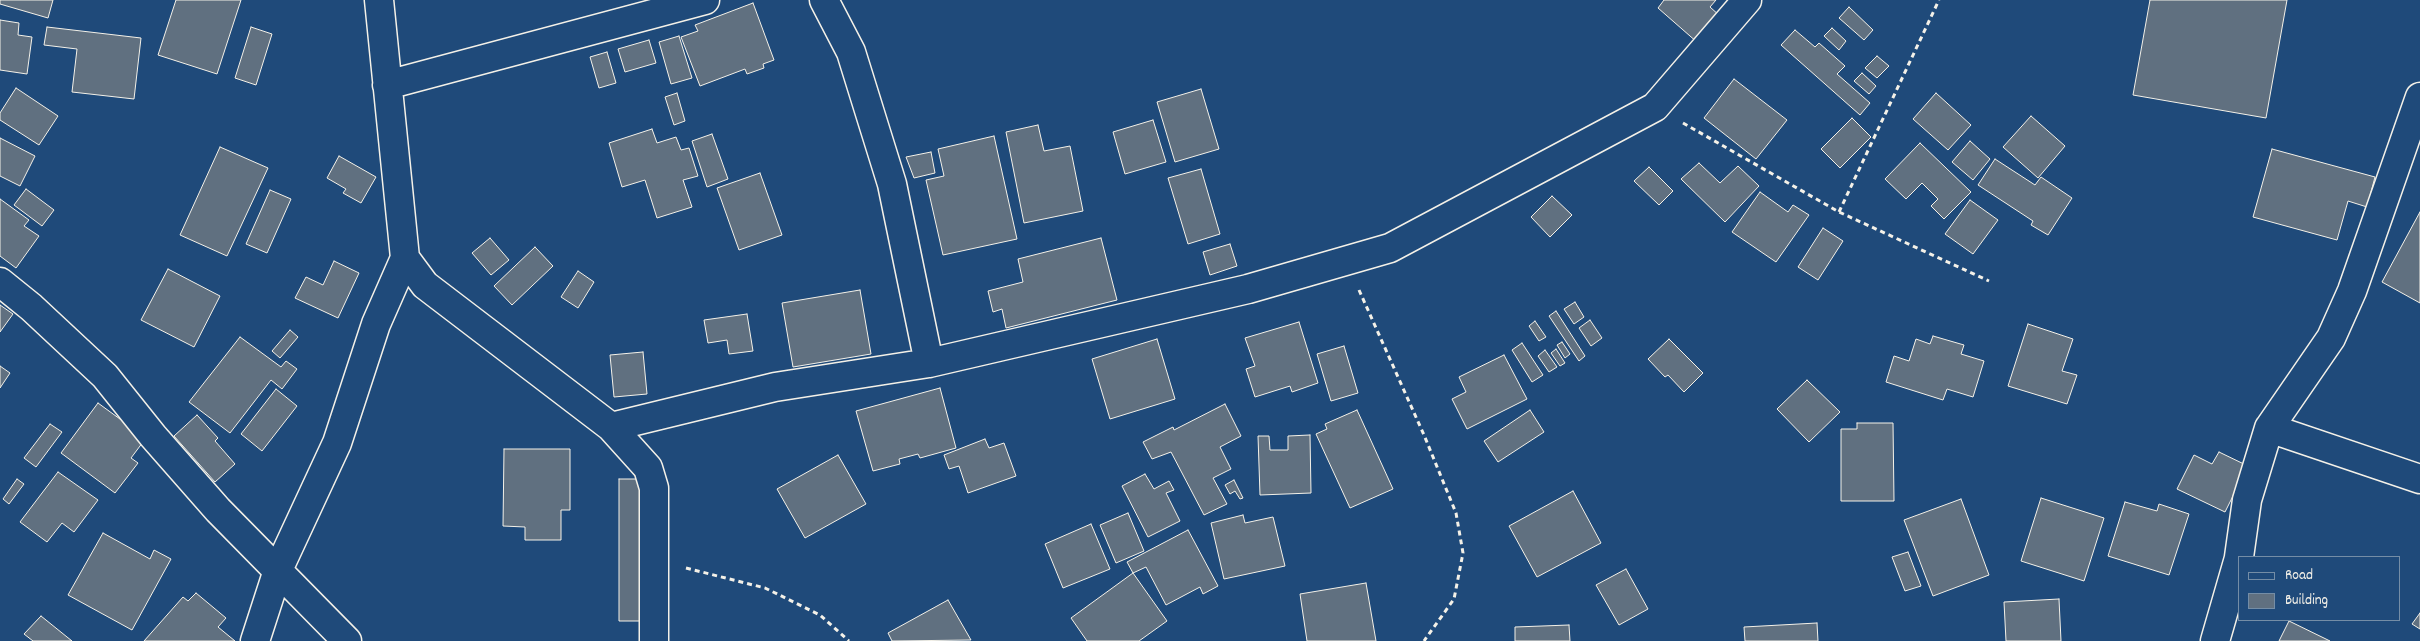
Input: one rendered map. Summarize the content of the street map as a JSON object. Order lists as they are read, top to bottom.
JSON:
{
  "legend": ["Road", "Building"]
}
